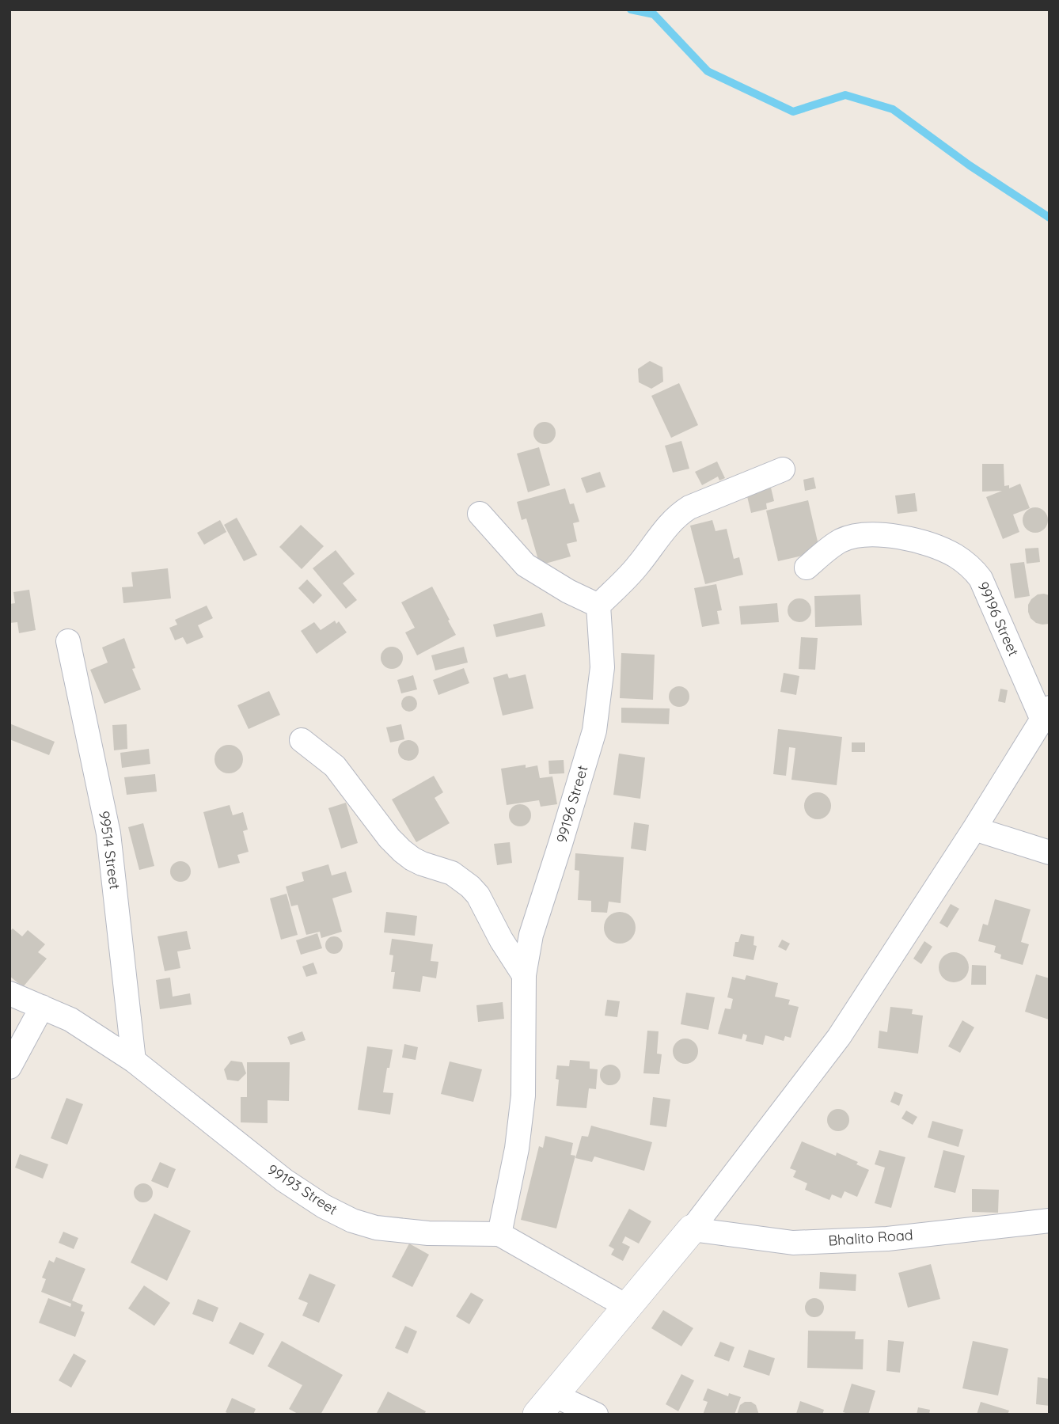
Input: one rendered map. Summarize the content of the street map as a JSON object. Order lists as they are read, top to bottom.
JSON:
{
  "streets": {
    "street": [
      "99196 Street",
      "99514 Street",
      "99193 Street",
      "Bhalito Road"
    ]
  },
  "crossings": [
    ["99196 Street", "99193 Street"],
    ["99514 Street", "99193 Street"]
  ]
}
